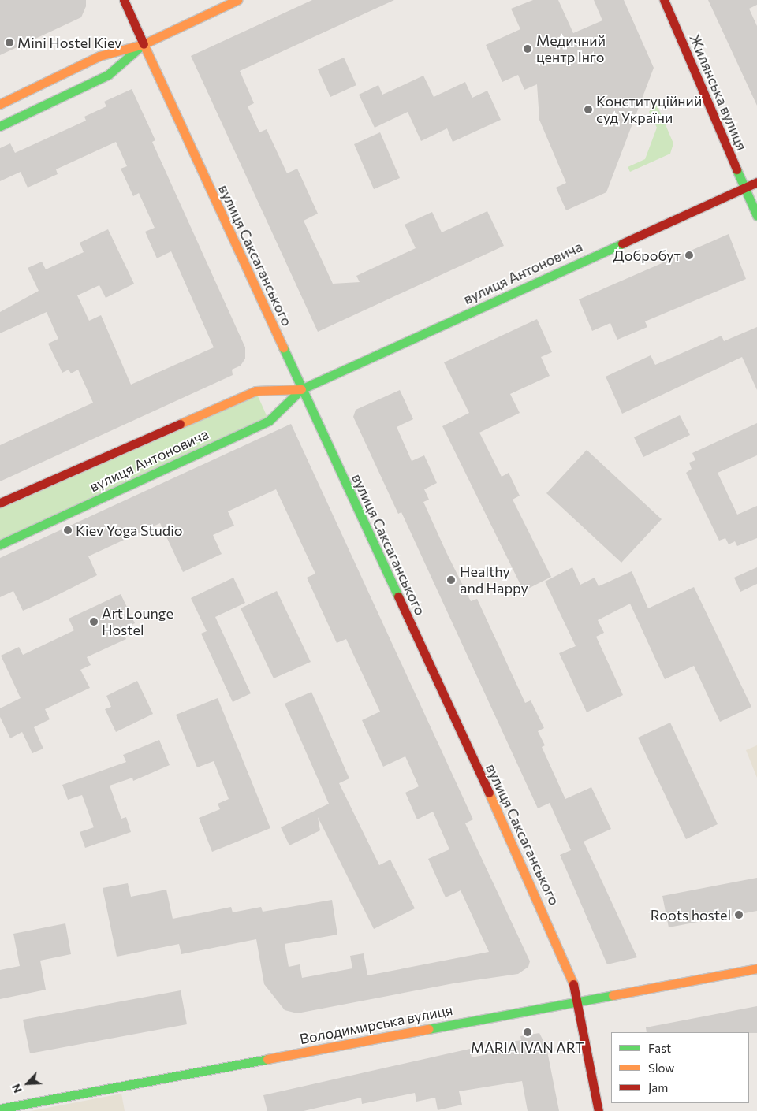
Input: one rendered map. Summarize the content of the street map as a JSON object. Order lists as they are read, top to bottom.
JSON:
{
  "streets": {
    "main road": [
      "Жилянська вулиця",
      "вулиця Саксаганського",
      "вулиця Антоновича",
      "Володимирська вулиця"
    ]
  },
  "crossings": [
    ["Жилянська вулиця", "вулиця Антоновича"],
    ["вулиця Саксаганського", "вулиця Антоновича"],
    ["вулиця Саксаганського", "Володимирська вулиця"]
  ],
  "places": [
    "Mini Hostel Kiev",
    "Медичний центр Інго",
    "Конституційний суд України",
    "Добробут",
    "Kiev Yoga Studio",
    "Healthy and Happy",
    "Art Lounge Hostel",
    "Roots hostel",
    "MARIA IVAN ART"
  ],
  "legend": ["Fast", "Slow", "Jam"],
  "north": "bottom left"
}
